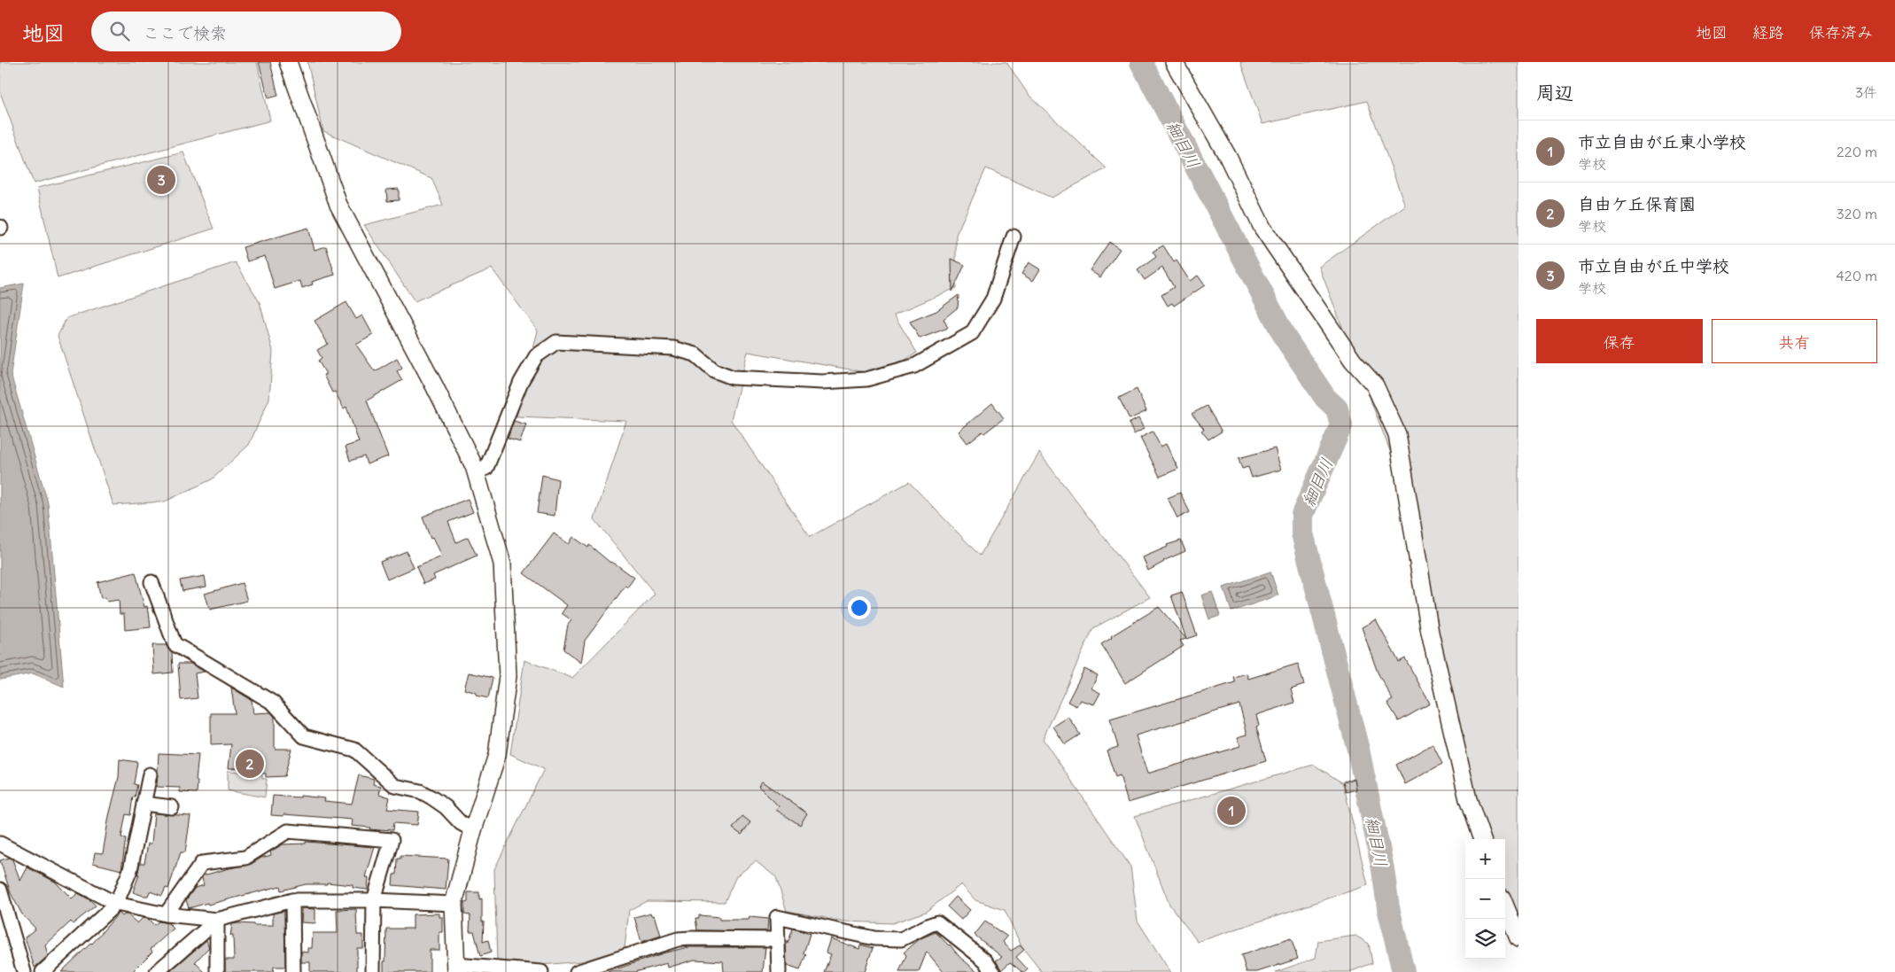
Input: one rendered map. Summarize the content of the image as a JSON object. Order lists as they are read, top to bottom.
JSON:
{
  "water": ["細目川"],
  "page": {
    "header": "地図",
    "search": "ここで検索",
    "nav": ["地図", "経路", "保存済み"],
    "heading": ["周辺", "3件"],
    "list": [
      {
        "mark": "1",
        "name": "市立自由が丘東小学校",
        "note": "学校",
        "value": "220 m"
      },
      {
        "mark": "2",
        "name": "自由ケ丘保育園",
        "note": "学校",
        "value": "320 m"
      },
      {
        "mark": "3",
        "name": "市立自由が丘中学校",
        "note": "学校",
        "value": "420 m"
      }
    ],
    "pins": ["3", "2", "1"],
    "buttons": ["保存", "共有"],
    "map_buttons": ["+", "−"]
  }
}
